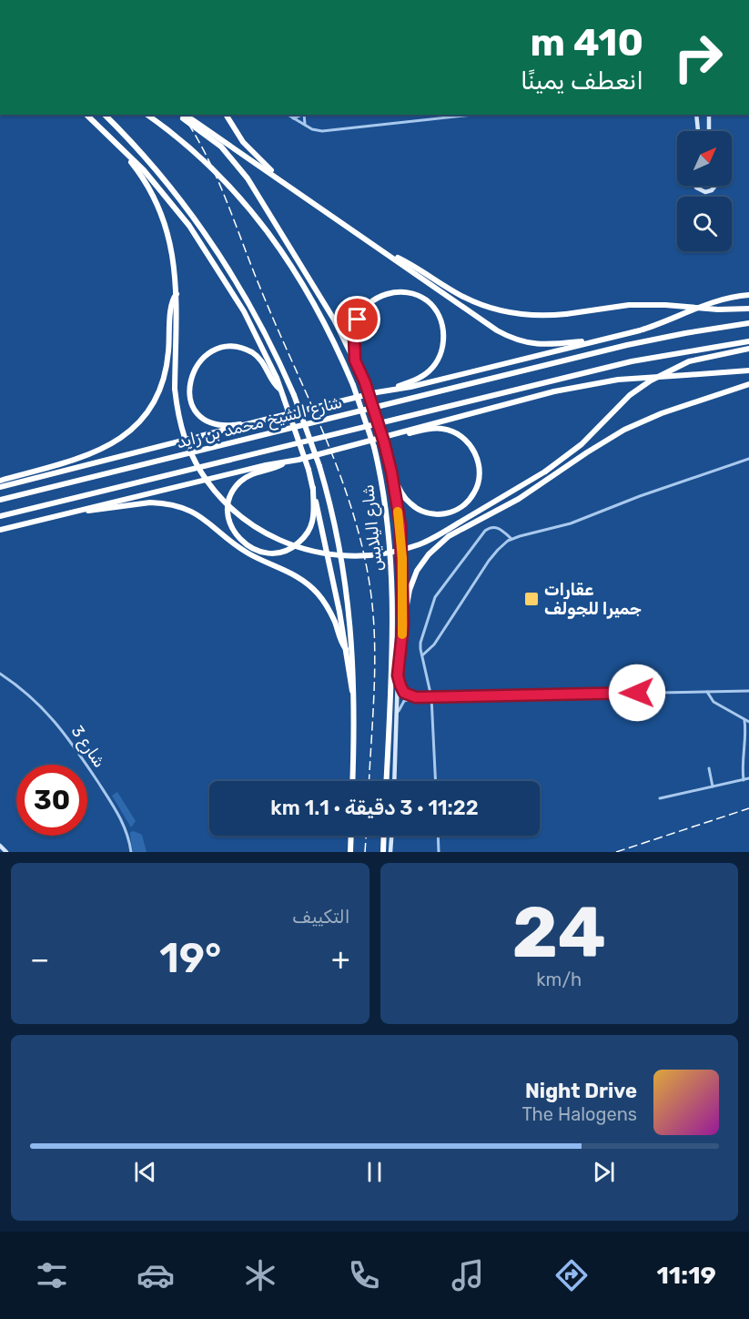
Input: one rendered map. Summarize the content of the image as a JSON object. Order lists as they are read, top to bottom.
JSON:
{
  "streets": {
    "highway": ["شارع الشيخ محمد بن زايد", "شارع اليلايس"],
    "street": ["شارع 3"]
  },
  "places": {
    "transit": ["عقارات جميرا للجولف"]
  },
  "north": "top right",
  "page": {
    "turn": ["410 m", "انعطف يمينًا"],
    "limit": "30",
    "trip": "11:22 · 3 دقيقة · 1.1 km",
    "tile": [
      ["24", "km/h"],
      "التكييف"
    ],
    "heat": ["−", "19°", "+"],
    "song": ["Night Drive", "The Halogens"],
    "tabs": "11:19"
  }
}
